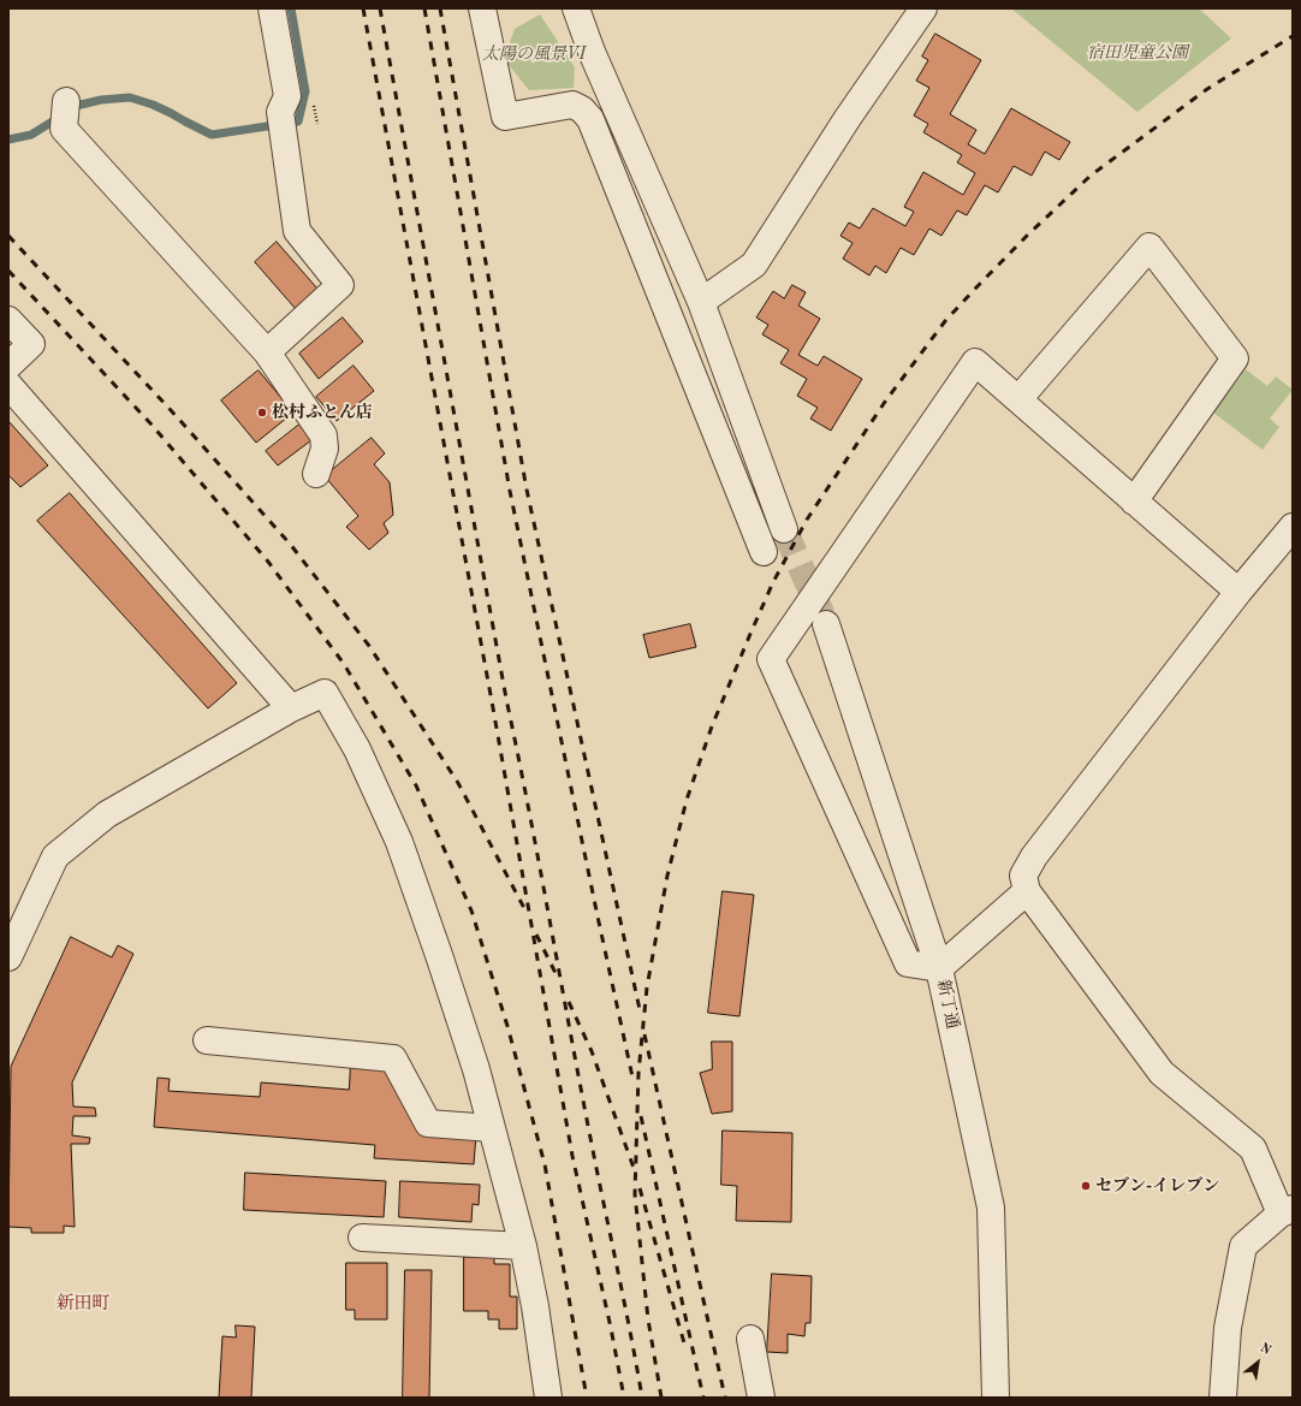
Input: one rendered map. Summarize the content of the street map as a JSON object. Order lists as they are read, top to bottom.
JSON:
{
  "streets": {
    "street": ["新丁通"]
  },
  "districts": ["新田町"],
  "parks": ["宿田児童公園", "太陽の風景VI"],
  "places": ["松村ふとん店", "セブン-イレブン"],
  "north": "top right"
}
